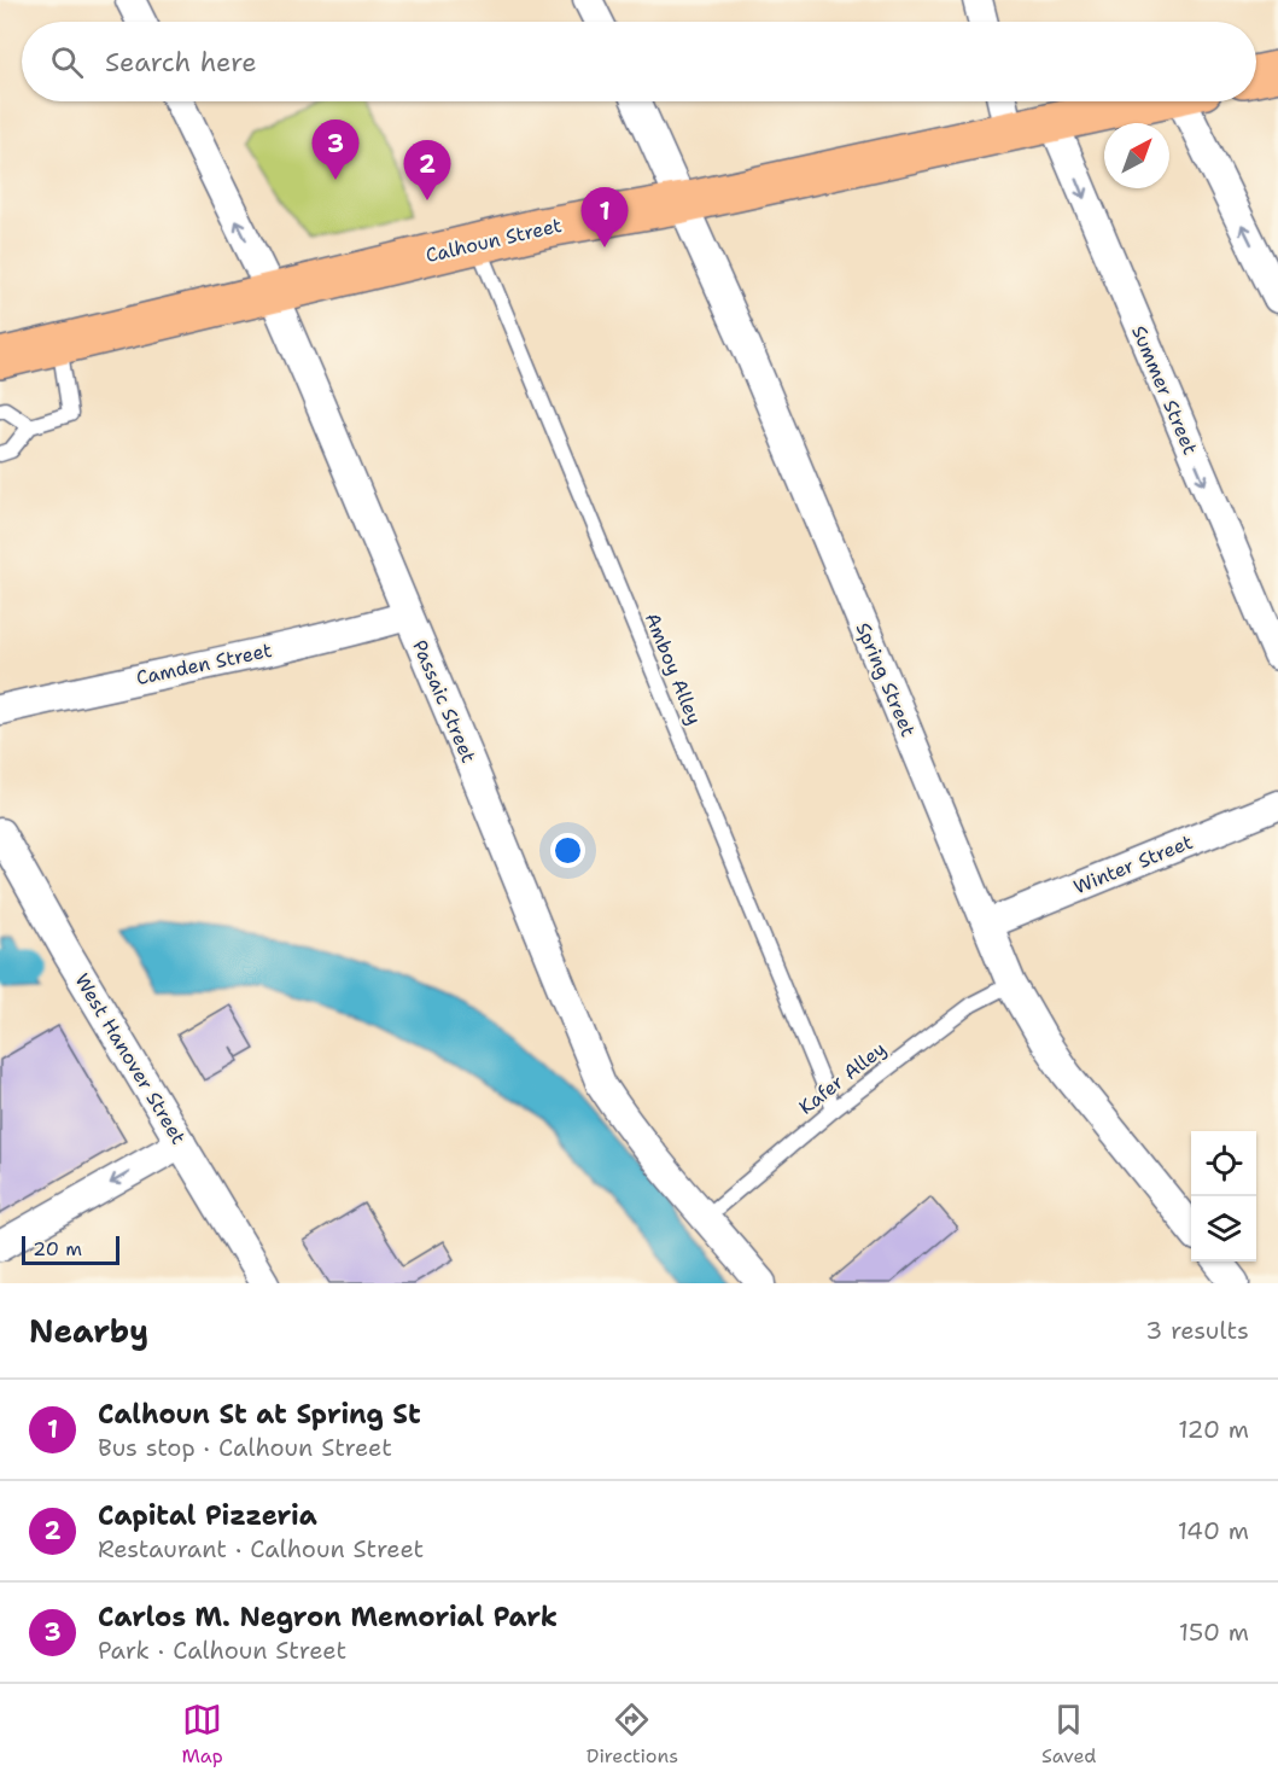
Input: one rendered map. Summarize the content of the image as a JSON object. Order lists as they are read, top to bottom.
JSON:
{
  "streets": {
    "main road": ["Calhoun Street"],
    "street": [
      "Summer Street",
      "Camden Street",
      "Spring Street",
      "Passaic Street",
      "Winter Street",
      "West Hanover Street"
    ],
    "lane": ["Amboy Alley", "Kafer Alley"]
  },
  "crossings": [
    ["Calhoun Street", "Summer Street"],
    ["Calhoun Street", "Amboy Alley"],
    ["Calhoun Street", "Spring Street"],
    ["Calhoun Street", "Passaic Street"],
    ["Camden Street", "Passaic Street"],
    ["Amboy Alley", "Kafer Alley"],
    ["Spring Street", "Winter Street"],
    ["Spring Street", "Kafer Alley"],
    ["Passaic Street", "Kafer Alley"]
  ],
  "scale_bar": "20 m",
  "north": "top right",
  "page": {
    "search": "Search here",
    "pins": ["3", "2", "1"],
    "scale": "20 m",
    "heading": ["Nearby", "3 results"],
    "list": [
      {
        "mark": "1",
        "name": "Calhoun St at Spring St",
        "note": "Bus stop · Calhoun Street",
        "value": "120 m"
      },
      {
        "mark": "2",
        "name": "Capital Pizzeria",
        "note": "Restaurant · Calhoun Street",
        "value": "140 m"
      },
      {
        "mark": "3",
        "name": "Carlos M. Negron Memorial Park",
        "note": "Park · Calhoun Street",
        "value": "150 m"
      }
    ],
    "nav": ["Map", "Directions", "Saved"]
  }
}
